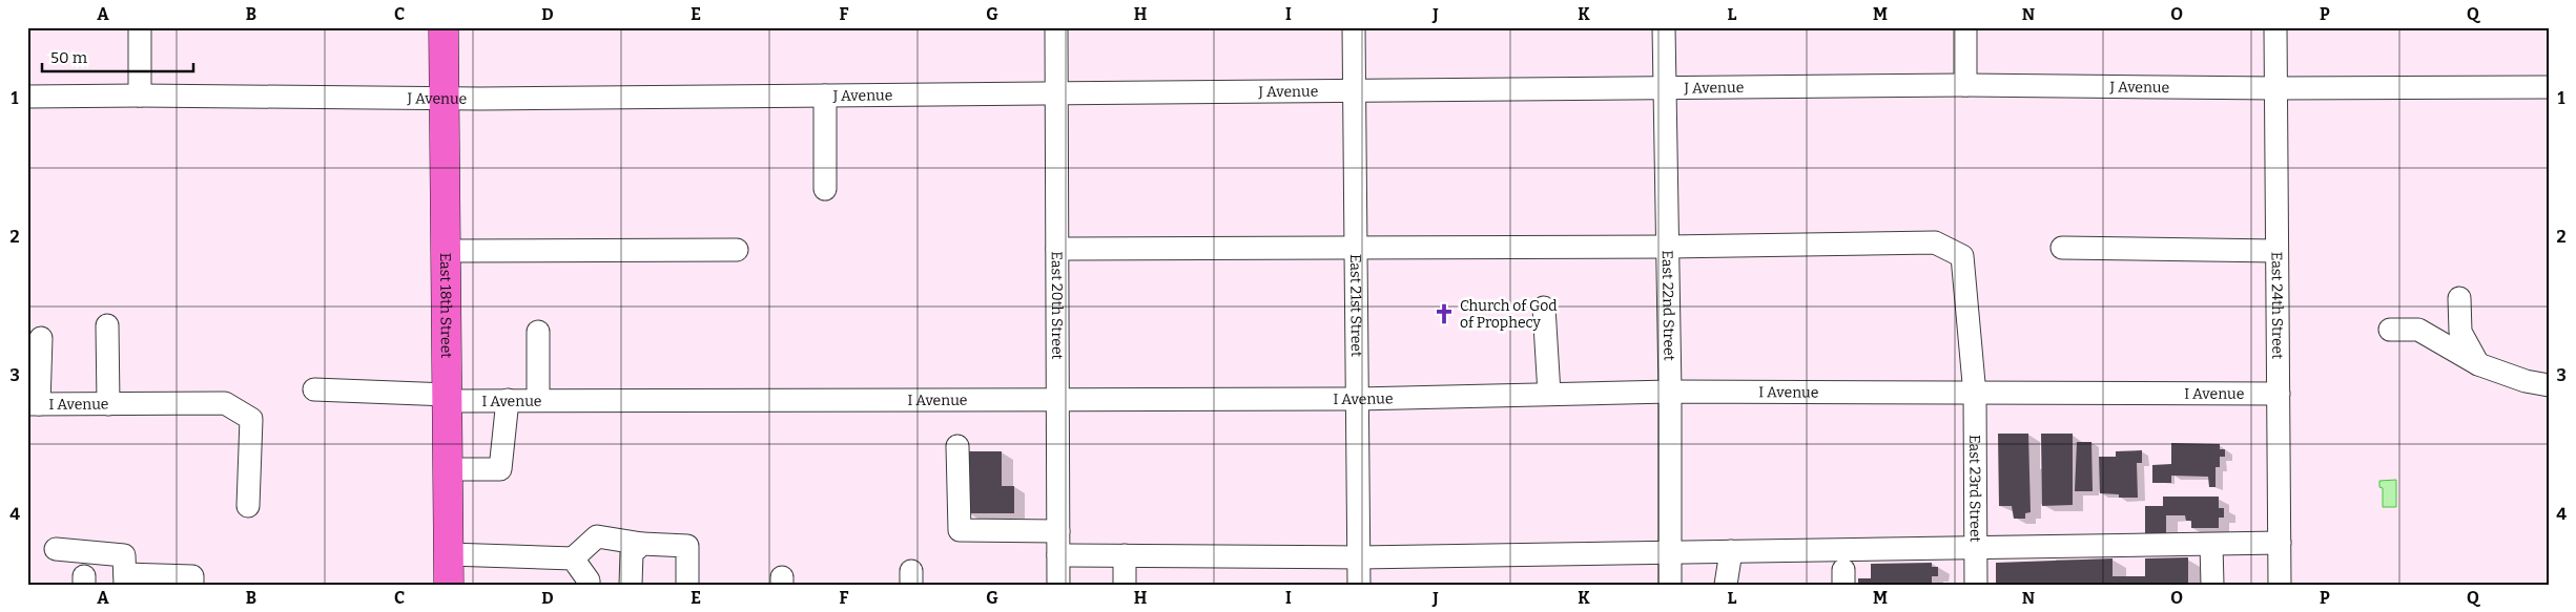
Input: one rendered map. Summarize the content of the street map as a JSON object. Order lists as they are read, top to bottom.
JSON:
{
  "streets": {
    "main road": ["East 18th Street"],
    "street": [
      "J Avenue",
      "East 22nd Street",
      "East 24th Street",
      "East 20th Street",
      "East 21st Street",
      "I Avenue",
      "East 23rd Street"
    ]
  },
  "crossings": [
    ["J Avenue", "East 22nd Street"],
    ["J Avenue", "East 24th Street"],
    ["J Avenue", "East 18th Street"],
    ["J Avenue", "East 20th Street"],
    ["J Avenue", "East 21st Street"],
    ["East 22nd Street", "I Avenue"],
    ["East 22nd Street", "East 23rd Street"],
    ["East 24th Street", "I Avenue"],
    ["East 18th Street", "I Avenue"],
    ["East 20th Street", "I Avenue"],
    ["East 21st Street", "I Avenue"],
    ["I Avenue", "East 23rd Street"]
  ],
  "places": {
    "church": ["Church of God of Prophecy"]
  },
  "scale_bar": "50 m",
  "grid": {
    "columns": [
      "A",
      "B",
      "C",
      "D",
      "E",
      "F",
      "G",
      "H",
      "I",
      "J",
      "K",
      "L",
      "M",
      "N",
      "O",
      "P",
      "Q"
    ],
    "rows": [
      "1",
      "2",
      "3",
      "4"
    ]
  }
}
